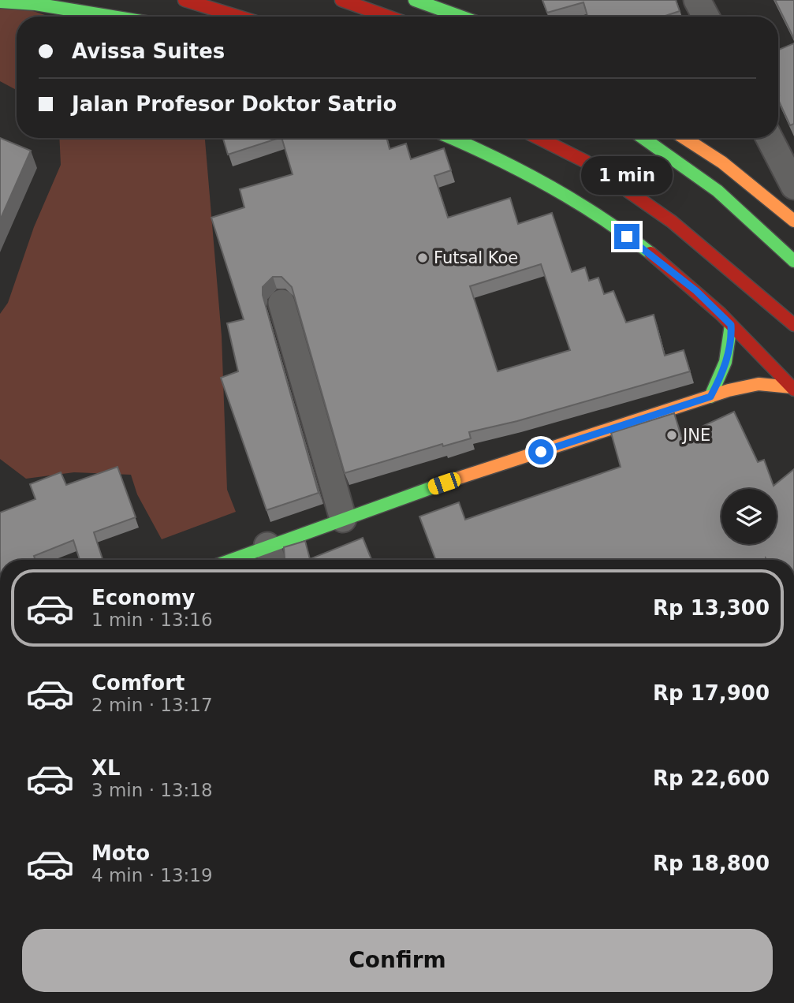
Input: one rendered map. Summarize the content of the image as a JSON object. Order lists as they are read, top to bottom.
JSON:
{
  "places": ["Futsal Koe", "JNE"],
  "page": {
    "banner": ["Avissa Suites", "Jalan Profesor Doktor Satrio"],
    "bubble": "1 min",
    "list": [
      {
        "name": "Economy",
        "note": "1 min · 13:16",
        "value": "Rp 13,300"
      },
      {
        "name": "Comfort",
        "note": "2 min · 13:17",
        "value": "Rp 17,900"
      },
      {
        "name": "XL",
        "note": "3 min · 13:18",
        "value": "Rp 22,600"
      },
      {
        "name": "Moto",
        "note": "4 min · 13:19",
        "value": "Rp 18,800"
      }
    ],
    "buttons": "Confirm"
  }
}
